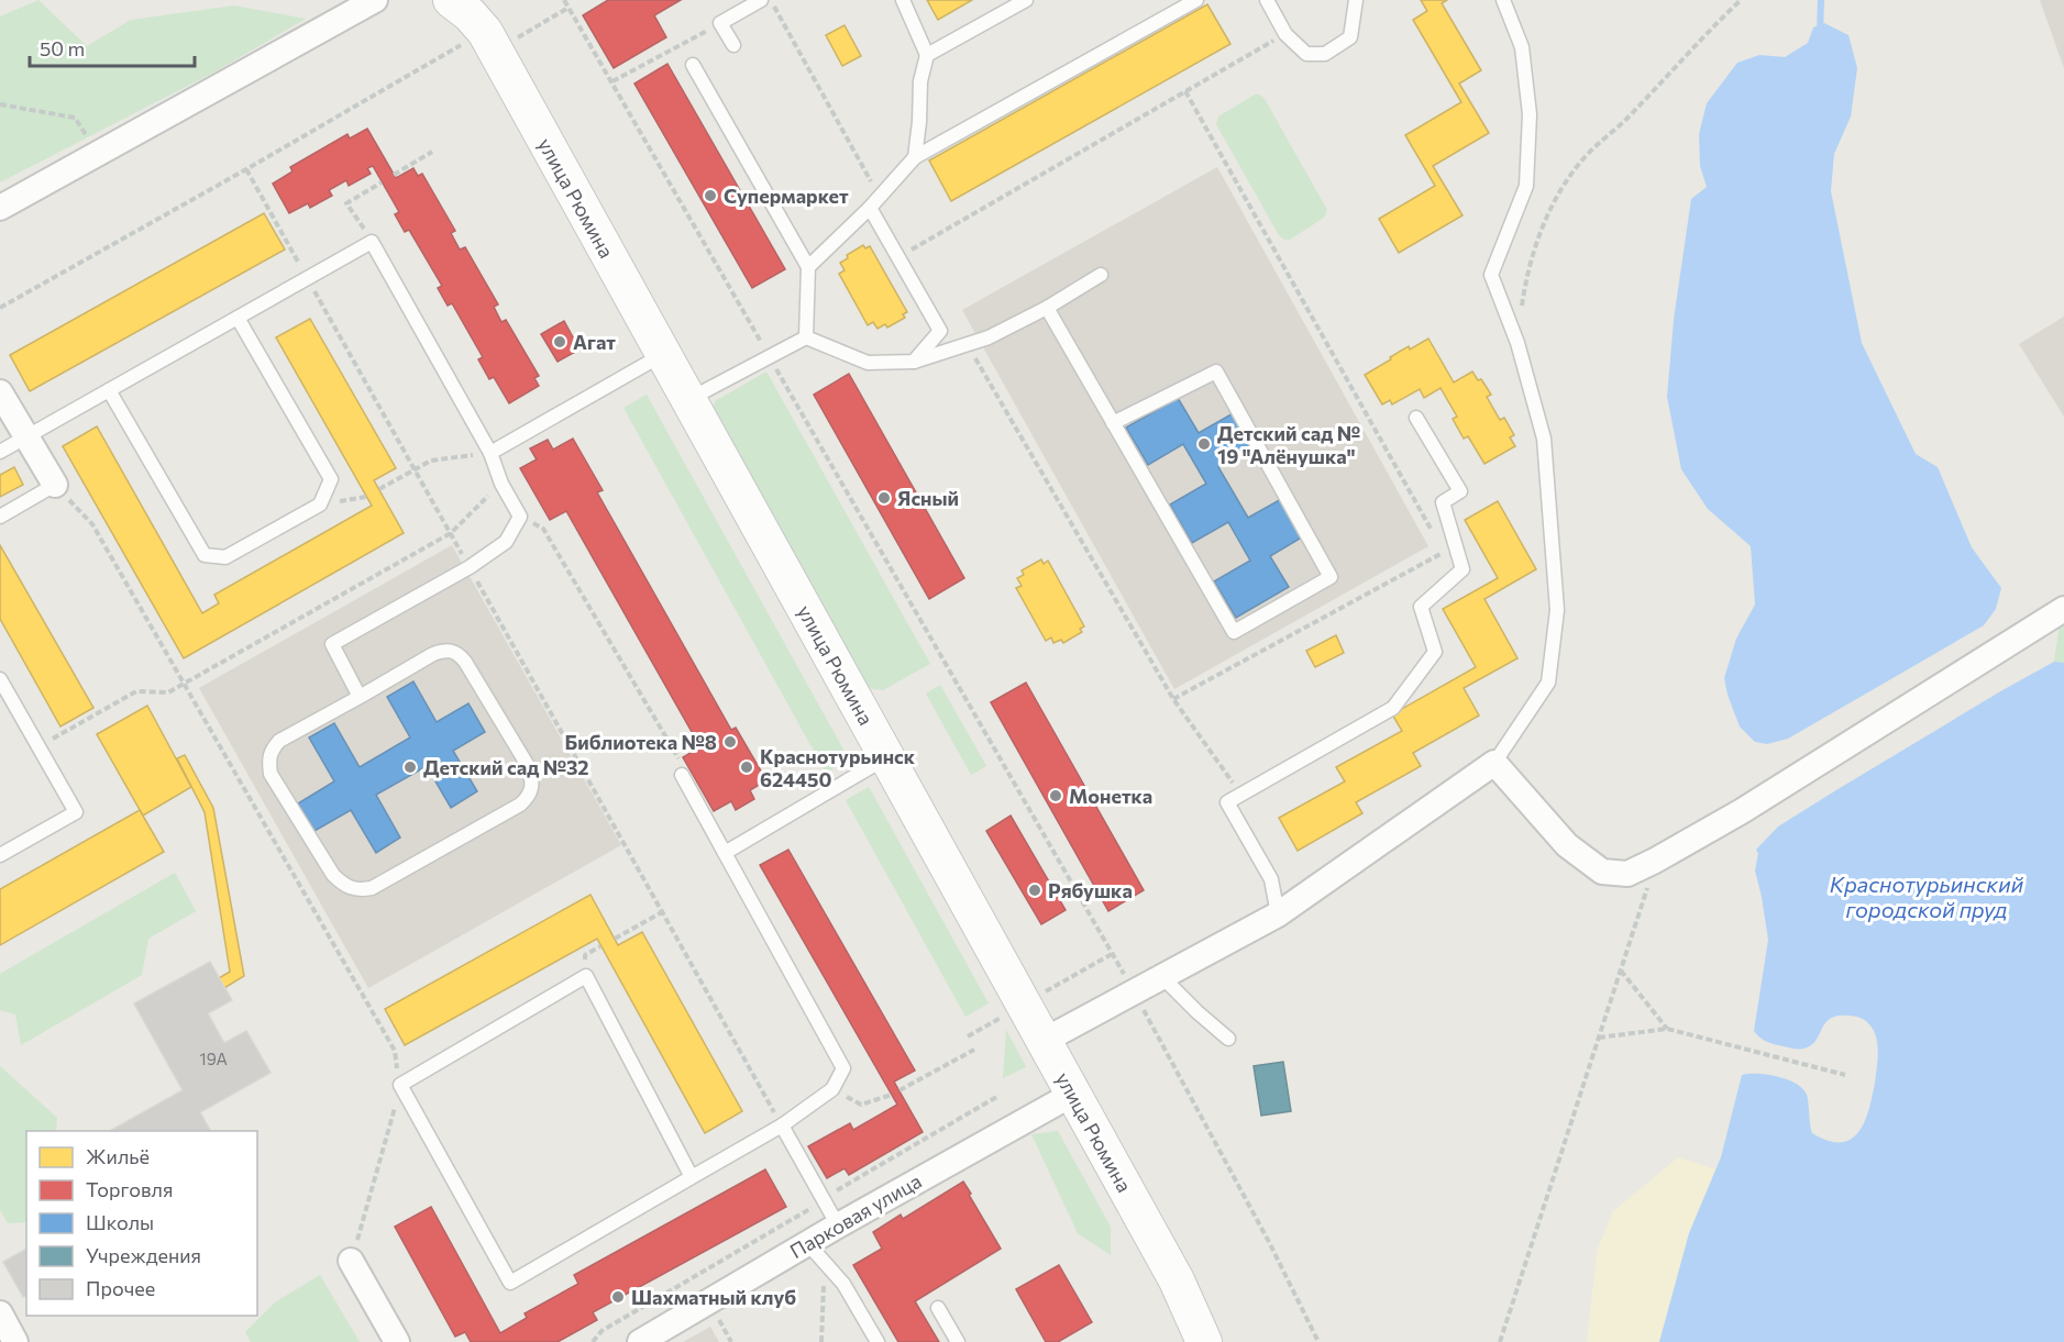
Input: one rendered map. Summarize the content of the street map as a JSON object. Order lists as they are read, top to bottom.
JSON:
{
  "streets": {
    "main road": ["улица Рюмина"],
    "street": ["Парковая улица"]
  },
  "crossings": [
    ["улица Рюмина", "Парковая улица"]
  ],
  "water": ["Краснотурьинский городской пруд"],
  "places": [
    "Супермаркет",
    "Агат",
    "Детский сад № 19 \"Алёнушка\"",
    "Ясный",
    "Библиотека №8",
    "Детский сад №32",
    "Краснотурьинск 624450",
    "Монетка",
    "Рябушка",
    "Шахматный клуб"
  ],
  "house_numbers": ["19А"],
  "legend": [
    "Жильё",
    "Торговля",
    "Школы",
    "Учреждения",
    "Прочее"
  ],
  "scale_bar": "50 m"
}
